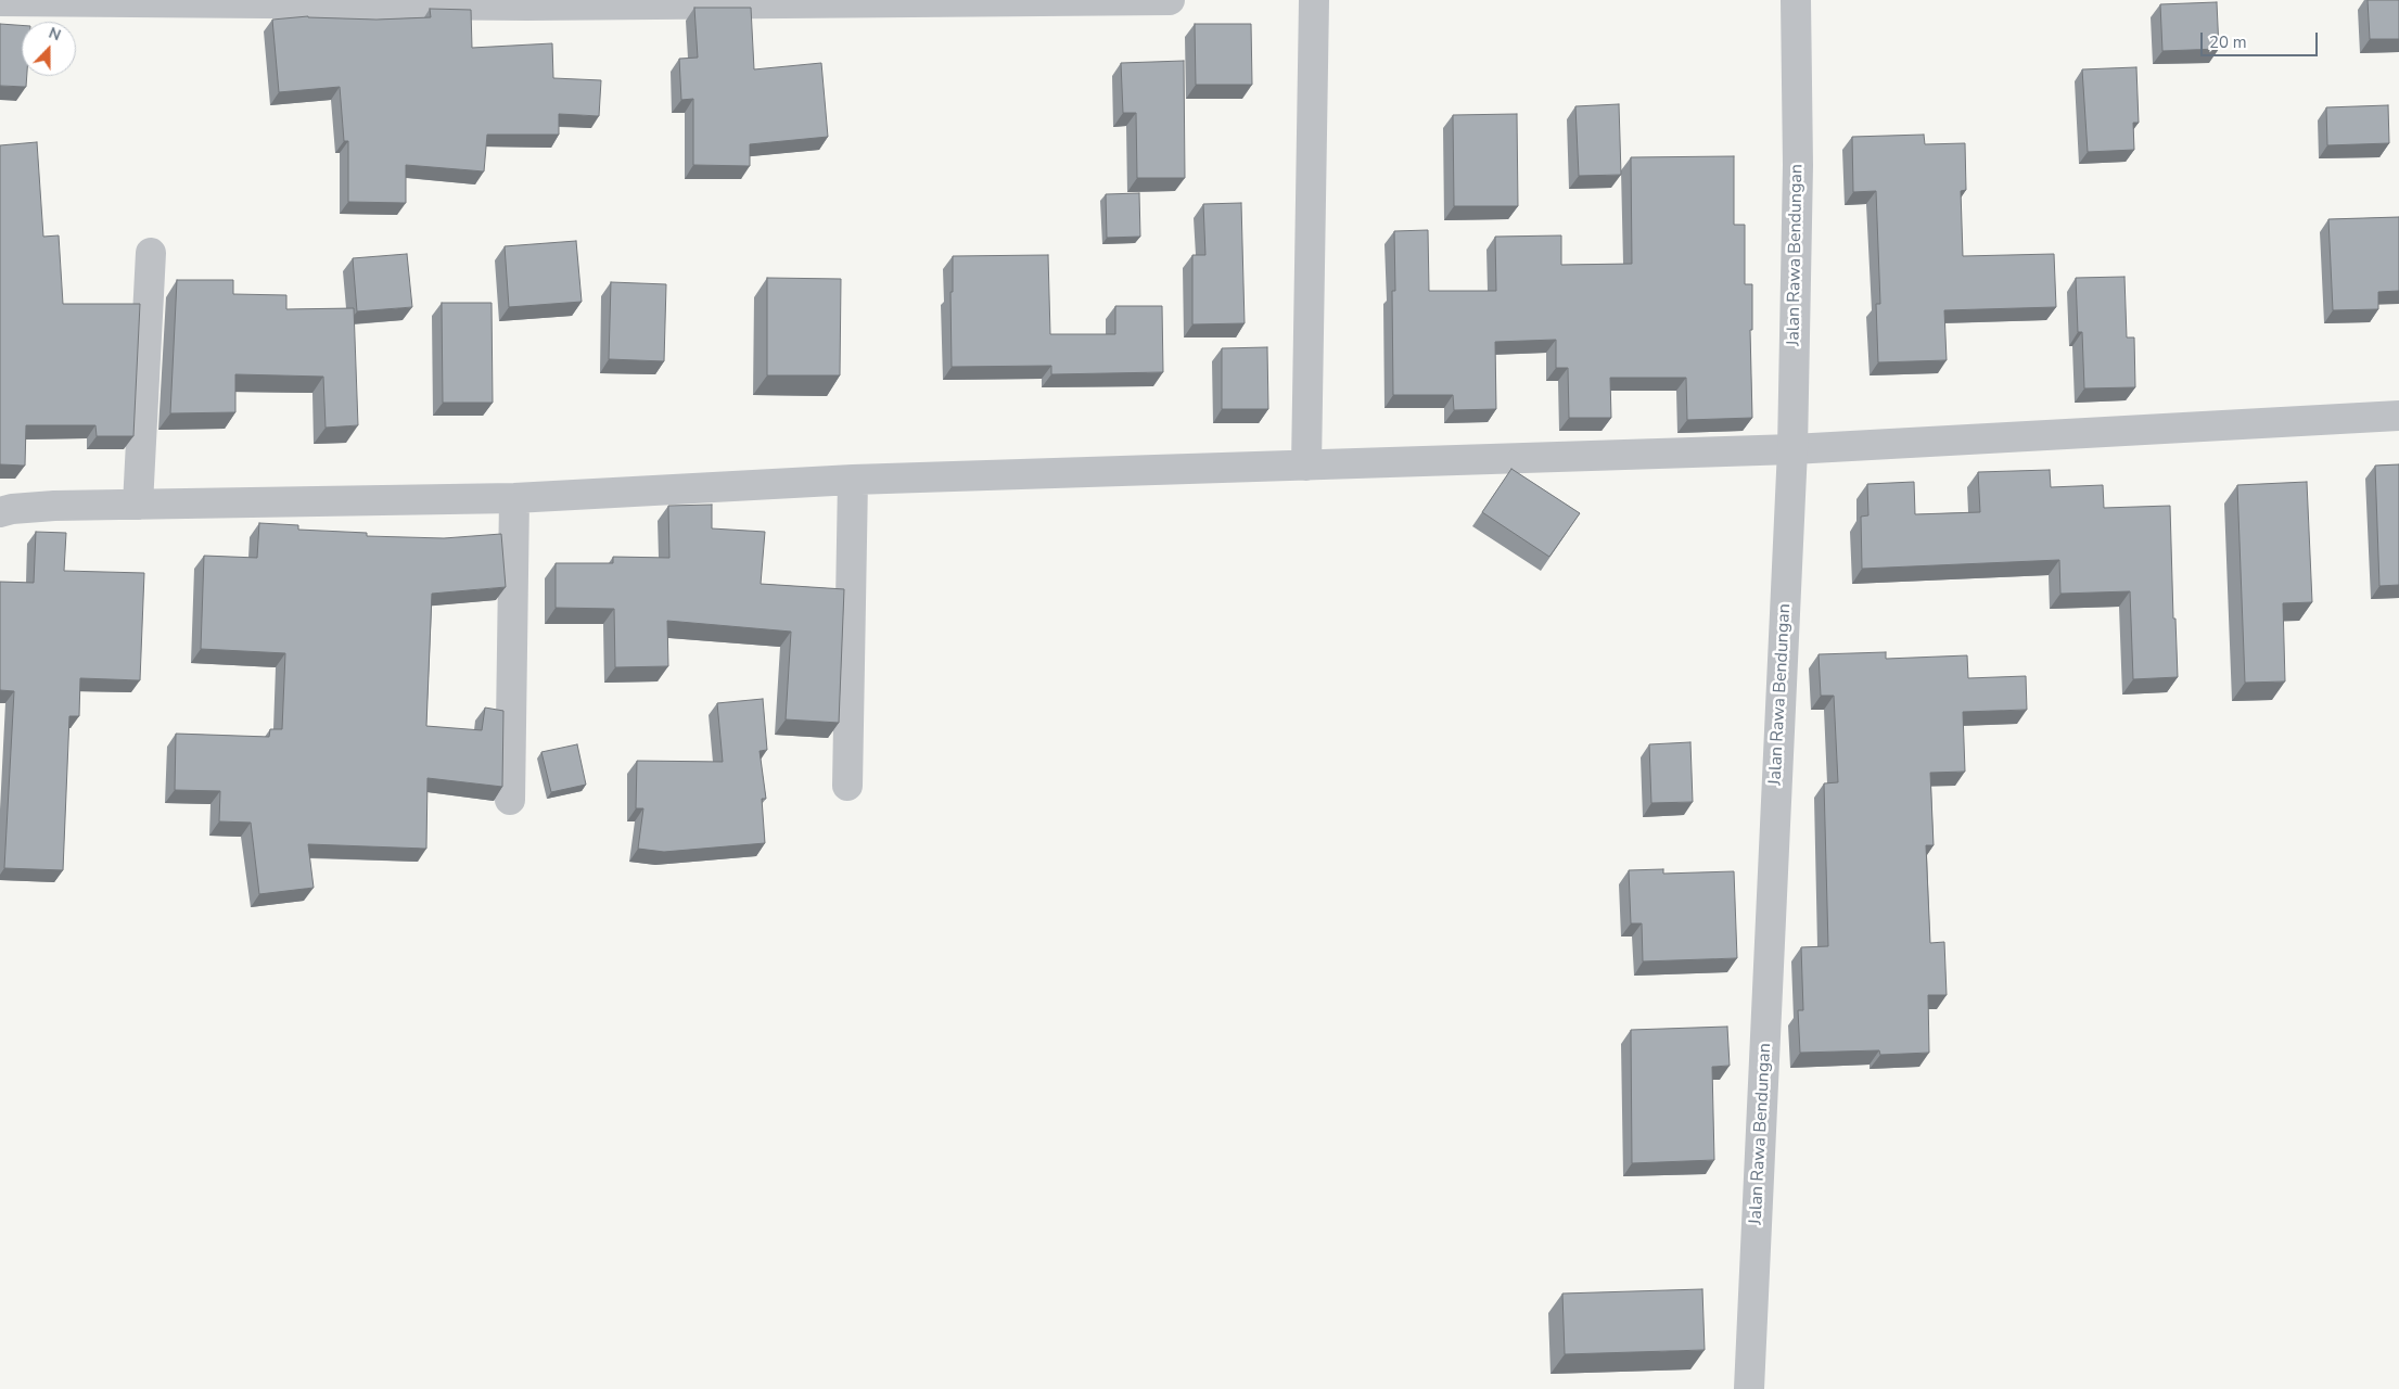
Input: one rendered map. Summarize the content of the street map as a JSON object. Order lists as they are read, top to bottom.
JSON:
{
  "streets": {
    "street": ["Jalan Rawa Bendungan"]
  },
  "scale_bar": "20 m",
  "north": "top"
}
